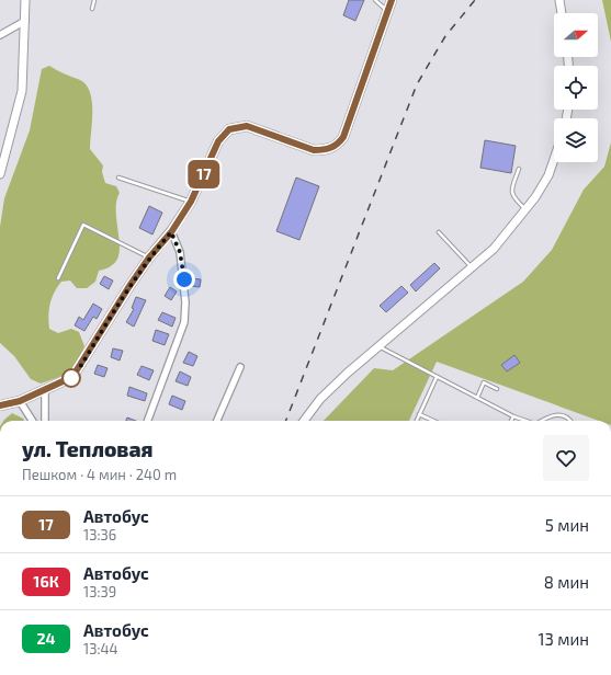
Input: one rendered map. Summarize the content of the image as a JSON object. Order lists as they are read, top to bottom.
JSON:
{
  "lines": ["bus line 17"],
  "north": "right",
  "page": {
    "on_map": "17",
    "heading": ["ул. Тепловая", "Пешком · 4 мин · 240 m"],
    "list": [
      {
        "mark": "17",
        "name": "Автобус",
        "note": "13:36",
        "value": "5 мин"
      },
      {
        "mark": "16К",
        "name": "Автобус",
        "note": "13:39",
        "value": "8 мин"
      },
      {
        "mark": "24",
        "name": "Автобус",
        "note": "13:44",
        "value": "13 мин"
      }
    ]
  }
}
